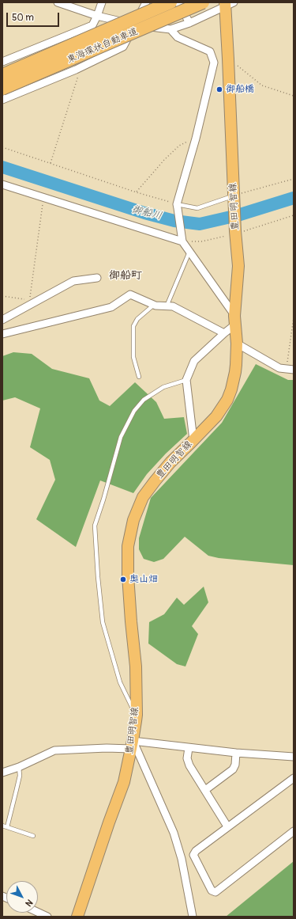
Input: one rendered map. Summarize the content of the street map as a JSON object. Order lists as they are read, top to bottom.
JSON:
{
  "streets": {
    "highway": ["東海環状自動車道"],
    "main road": ["豊田明智線"]
  },
  "districts": ["御船町"],
  "water": ["御船川"],
  "places": ["御船橋", "奥山畑"],
  "scale_bar": "50 m",
  "north": "bottom right"
}
